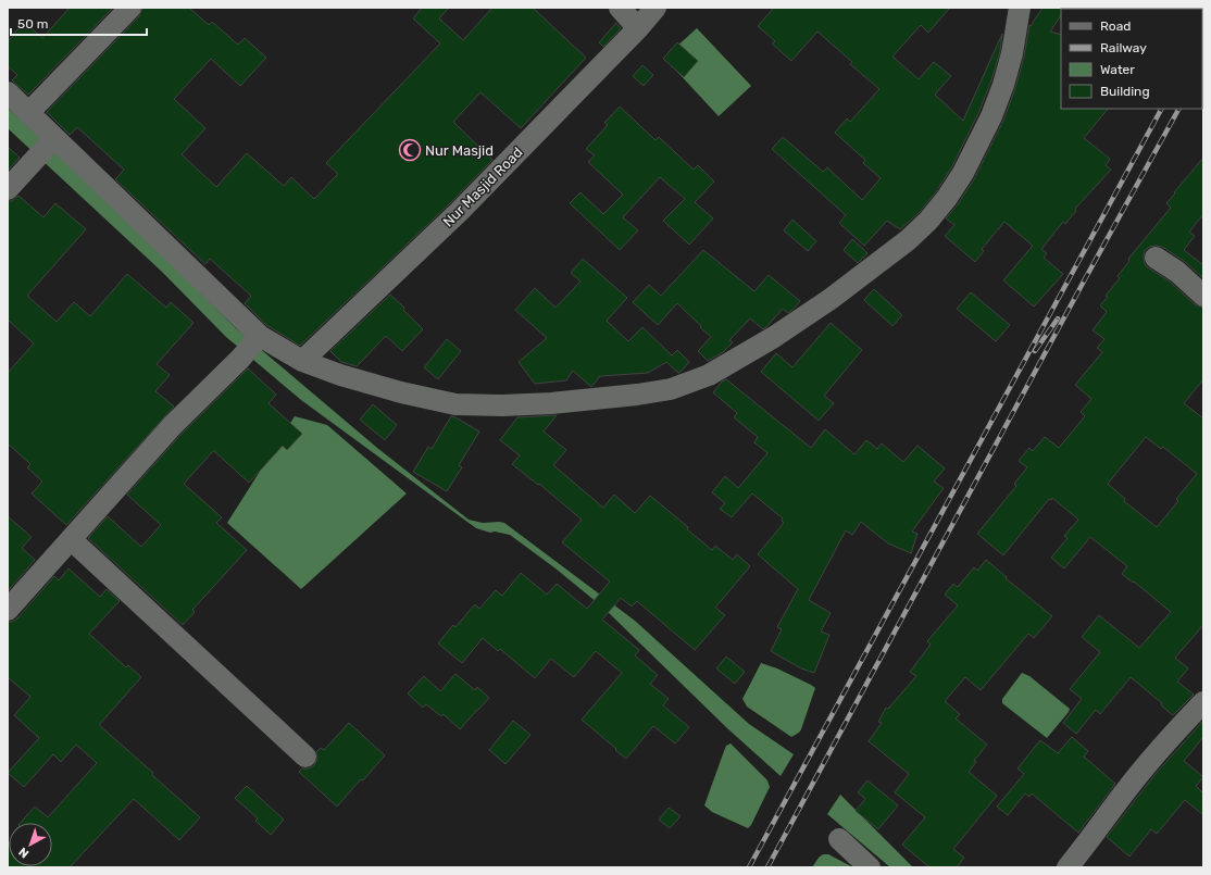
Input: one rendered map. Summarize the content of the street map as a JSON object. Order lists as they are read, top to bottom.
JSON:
{
  "streets": {
    "street": ["Nur Masjid Road"]
  },
  "places": {
    "mosque": ["Nur Masjid"]
  },
  "legend": [
    "Road",
    "Railway",
    "Water",
    "Building"
  ],
  "scale_bar": "50 m",
  "north": "bottom left"
}
